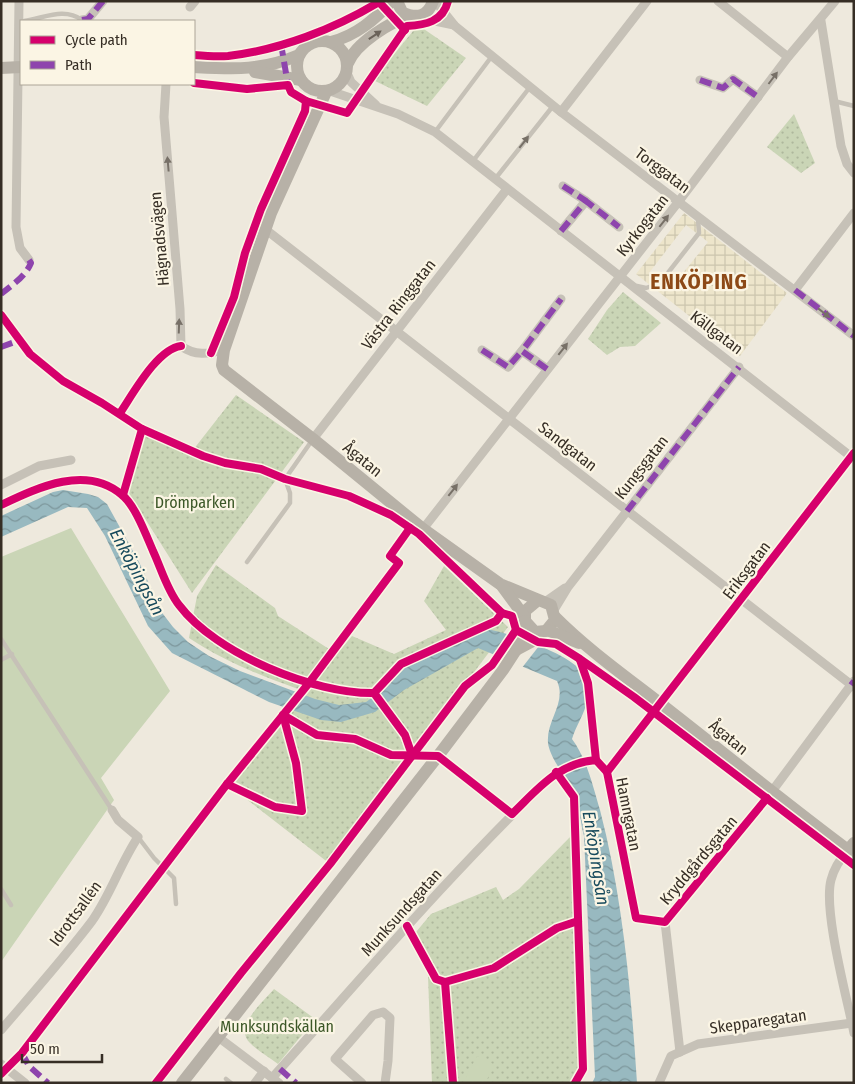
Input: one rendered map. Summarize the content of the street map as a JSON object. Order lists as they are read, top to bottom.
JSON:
{
  "streets": {
    "street": [
      "Torggatan",
      "Kyrkogatan",
      "Hägnadsvägen",
      "Västra Ringgatan",
      "Källgatan",
      "Sandgatan",
      "Ågatan",
      "Kungsgatan",
      "Eriksgatan",
      "Hamngatan",
      "Kryddgårdsgatan",
      "Munksundsgatan",
      "Idrottsallén",
      "Skepparegatan"
    ]
  },
  "crossings": [
    ["Torggatan", "Kyrkogatan"],
    ["Torggatan", "Källgatan"],
    ["Kyrkogatan", "Källgatan"],
    ["Kyrkogatan", "Sandgatan"],
    ["Kyrkogatan", "Ågatan"],
    ["Hägnadsvägen", "Ågatan"],
    ["Västra Ringgatan", "Källgatan"],
    ["Västra Ringgatan", "Sandgatan"],
    ["Västra Ringgatan", "Ågatan"],
    ["Källgatan", "Kungsgatan"],
    ["Källgatan", "Eriksgatan"],
    ["Sandgatan", "Kungsgatan"],
    ["Sandgatan", "Eriksgatan"],
    ["Sandgatan", "Kryddgårdsgatan"],
    ["Ågatan", "Kungsgatan"],
    ["Ågatan", "Eriksgatan"],
    ["Ågatan", "Hamngatan"],
    ["Ågatan", "Kryddgårdsgatan"],
    ["Eriksgatan", "Hamngatan"],
    ["Hamngatan", "Kryddgårdsgatan"]
  ],
  "one_way": ["Kyrkogatan", "Hägnadsvägen"],
  "districts": ["ENKÖPING"],
  "water": ["Enköpingsån"],
  "parks": ["Drömparken", "Munksundskällan"],
  "legend": ["Cycle path", "Path"],
  "scale_bar": "50 m"
}
